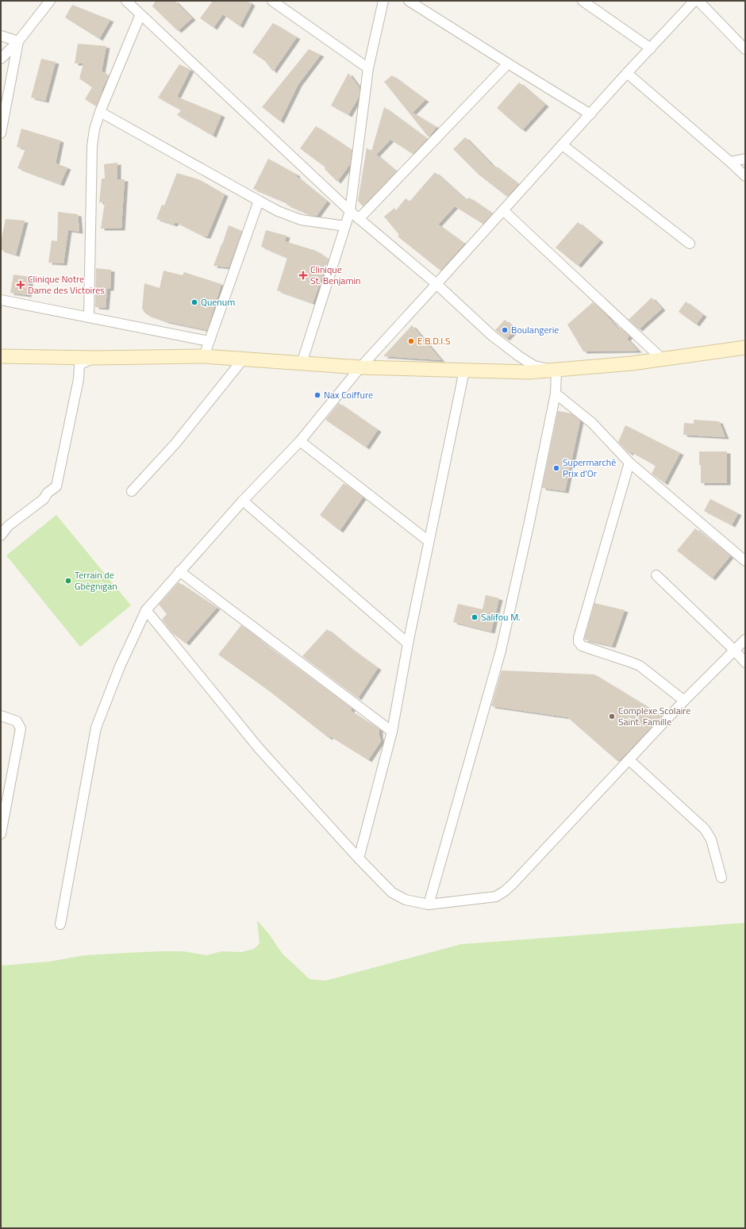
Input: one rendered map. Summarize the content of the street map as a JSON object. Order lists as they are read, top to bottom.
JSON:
{
  "places": {
    "health": ["Clinique St. Benjamin", "Clinique Notre Dame des Victoires"],
    "other": [
      "Quenum",
      "Boulangerie",
      "E.B.D.I.S",
      "Nax Coiffure",
      "Supermarché Prix d'Or",
      "Terrain de Gbègnigan",
      "Salifou M.",
      "Complexe Scolaire Saint. Famille"
    ]
  }
}
